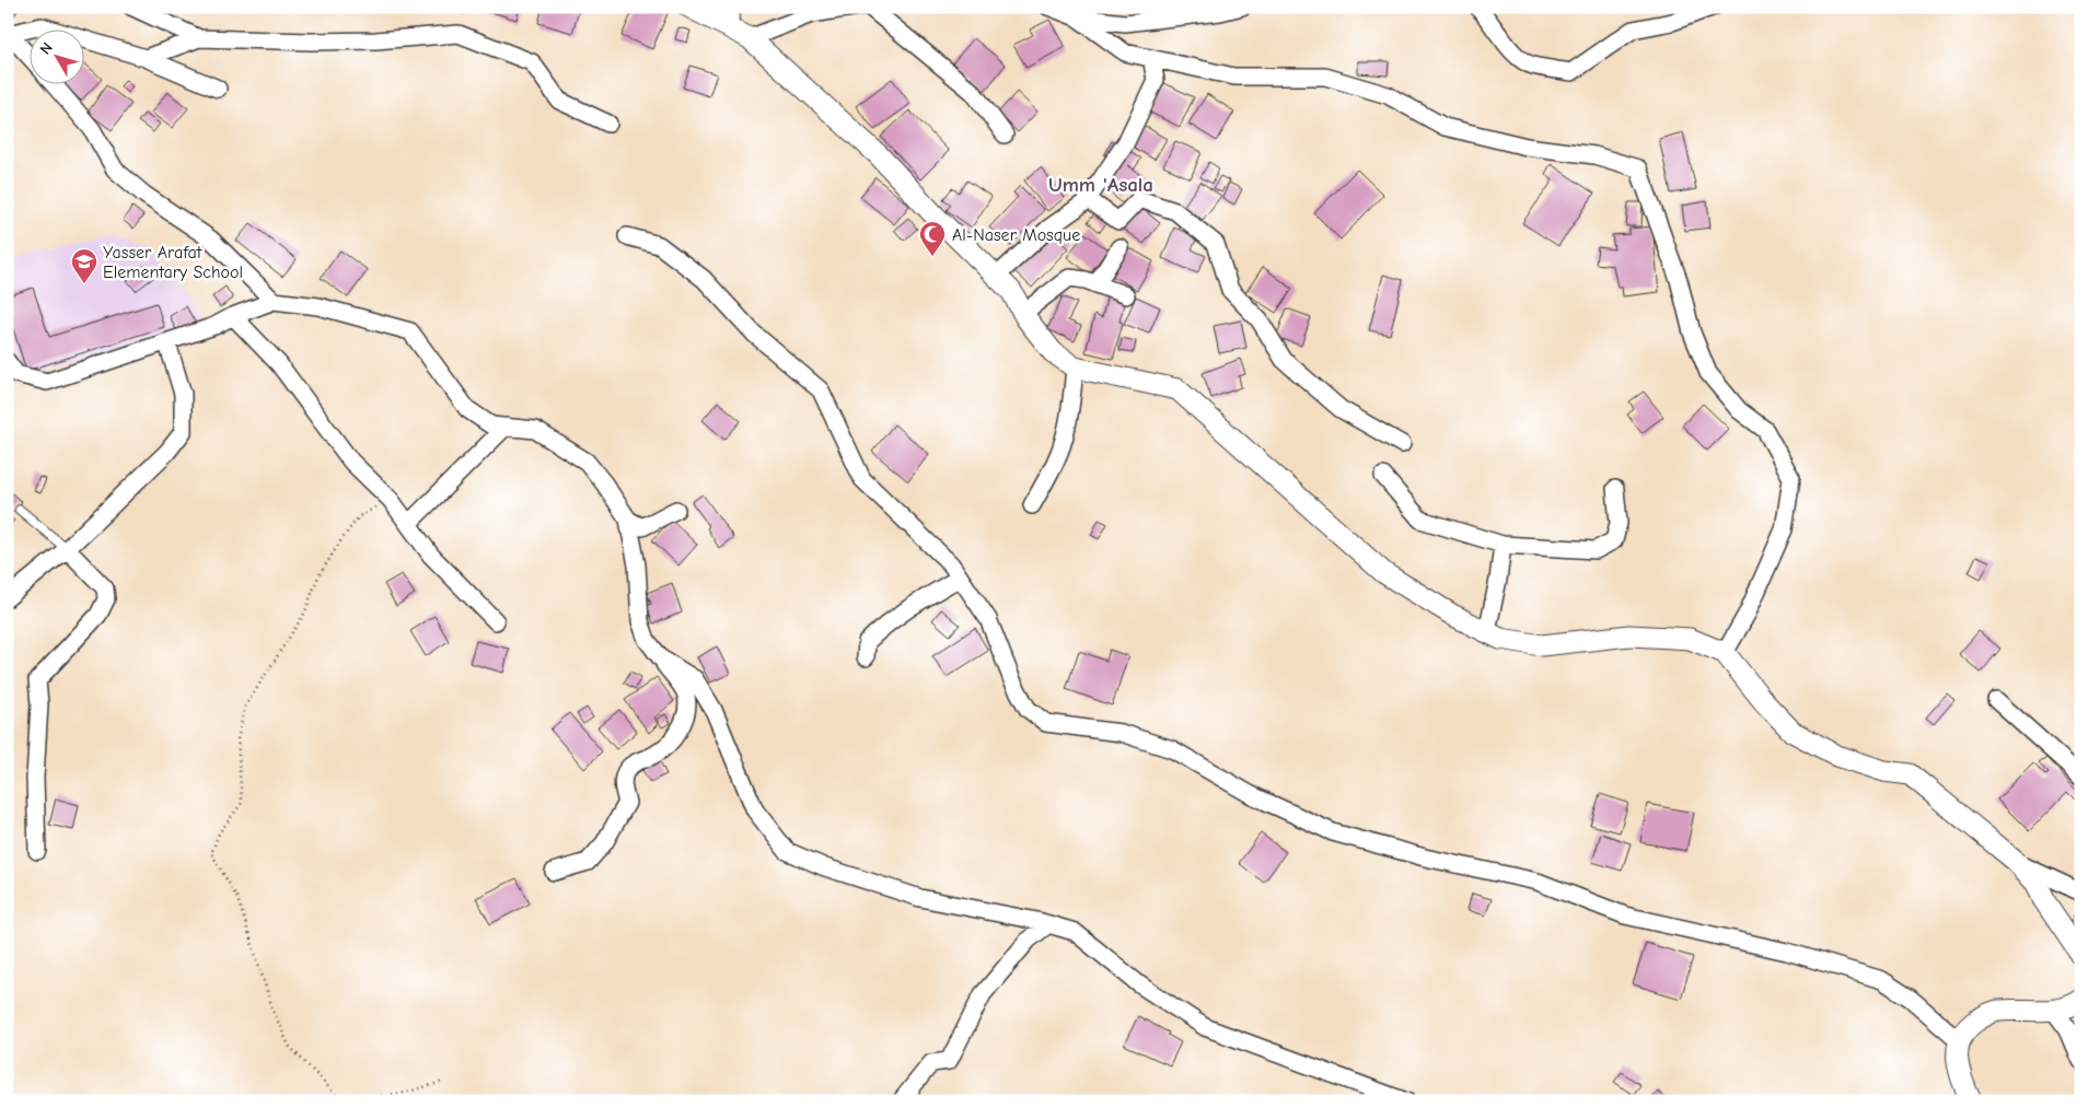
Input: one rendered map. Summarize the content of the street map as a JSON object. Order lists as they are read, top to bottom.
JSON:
{
  "districts": ["Umm 'Asala"],
  "places": {
    "mosque": ["Al-Naser Mosque"],
    "school or university": ["Yasser Arafat Elementary School"]
  },
  "north": "top left"
}
